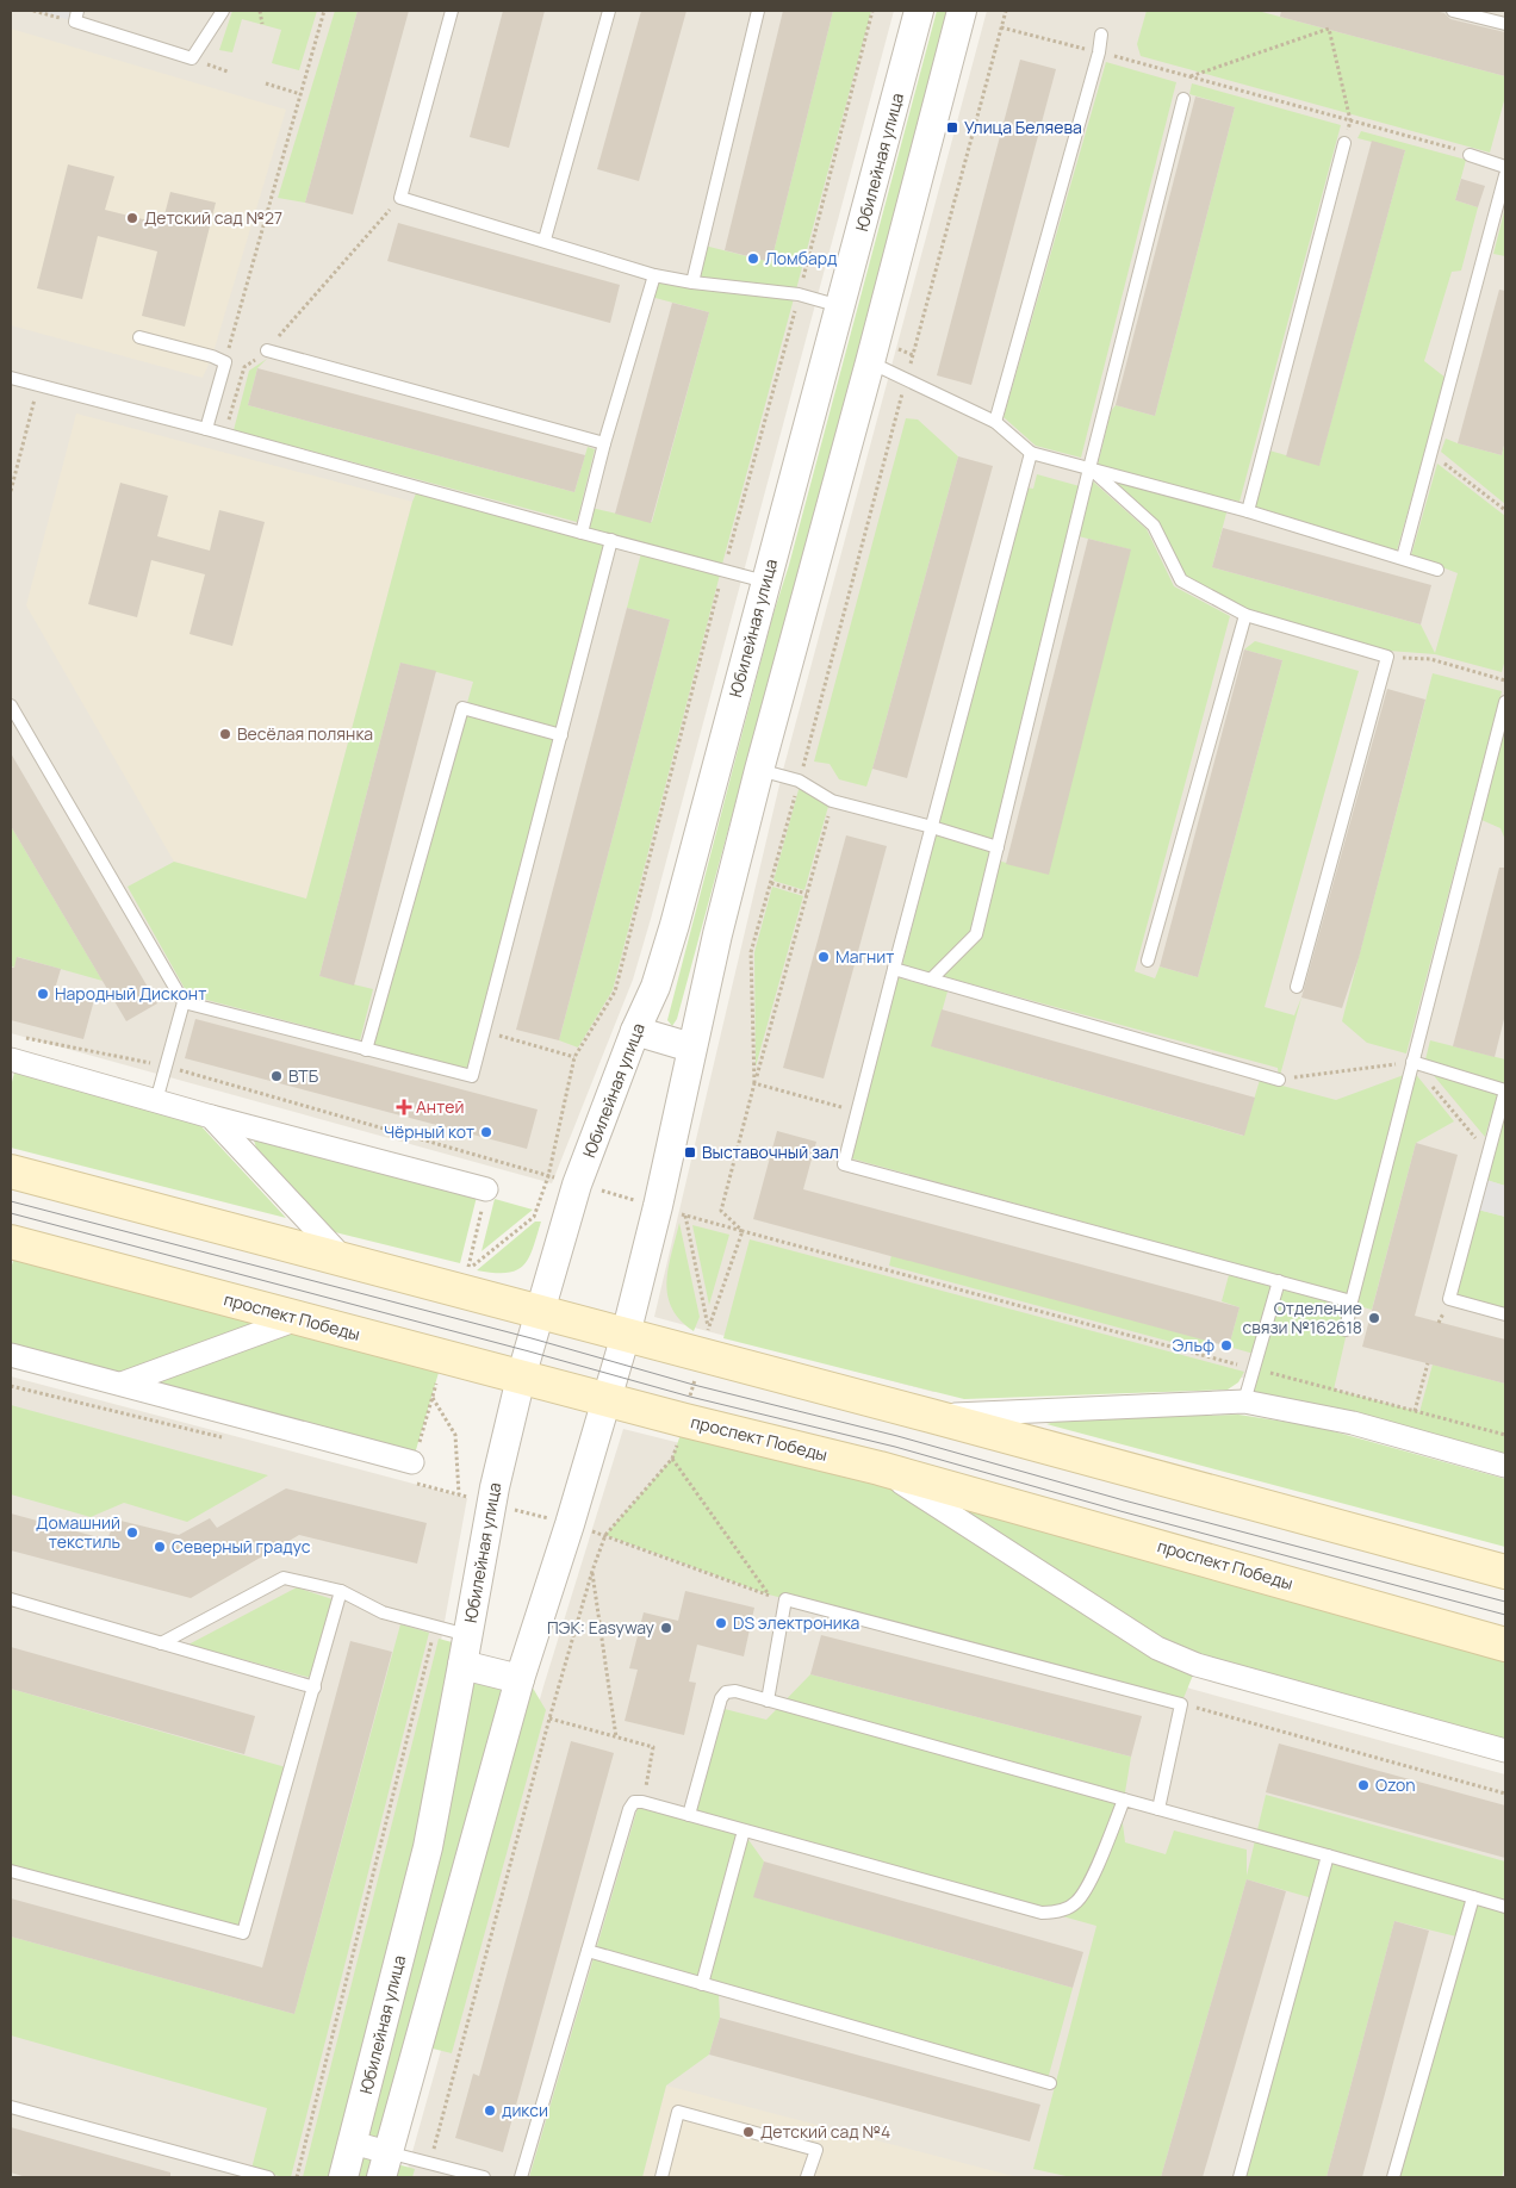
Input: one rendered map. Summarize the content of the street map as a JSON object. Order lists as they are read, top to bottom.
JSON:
{
  "streets": {
    "main road": ["проспект Победы"],
    "street": ["Юбилейная улица"]
  },
  "crossings": [
    ["Юбилейная улица", "проспект Победы"]
  ],
  "places": {
    "transit": ["Улица Беляева", "Выставочный зал"],
    "other": [
      "Детский сад №27",
      "Ломбард",
      "Весёлая полянка",
      "Магнит",
      "Народный Дисконт",
      "ВТБ",
      "Чёрный кот",
      "Отделение связи №162618",
      "Эльф",
      "Домашний текстиль",
      "Северный градус",
      "DS электроника",
      "ПЭК: Easyway",
      "Ozon",
      "дикси",
      "Детский сад №4"
    ],
    "health": ["Антей"]
  }
}
